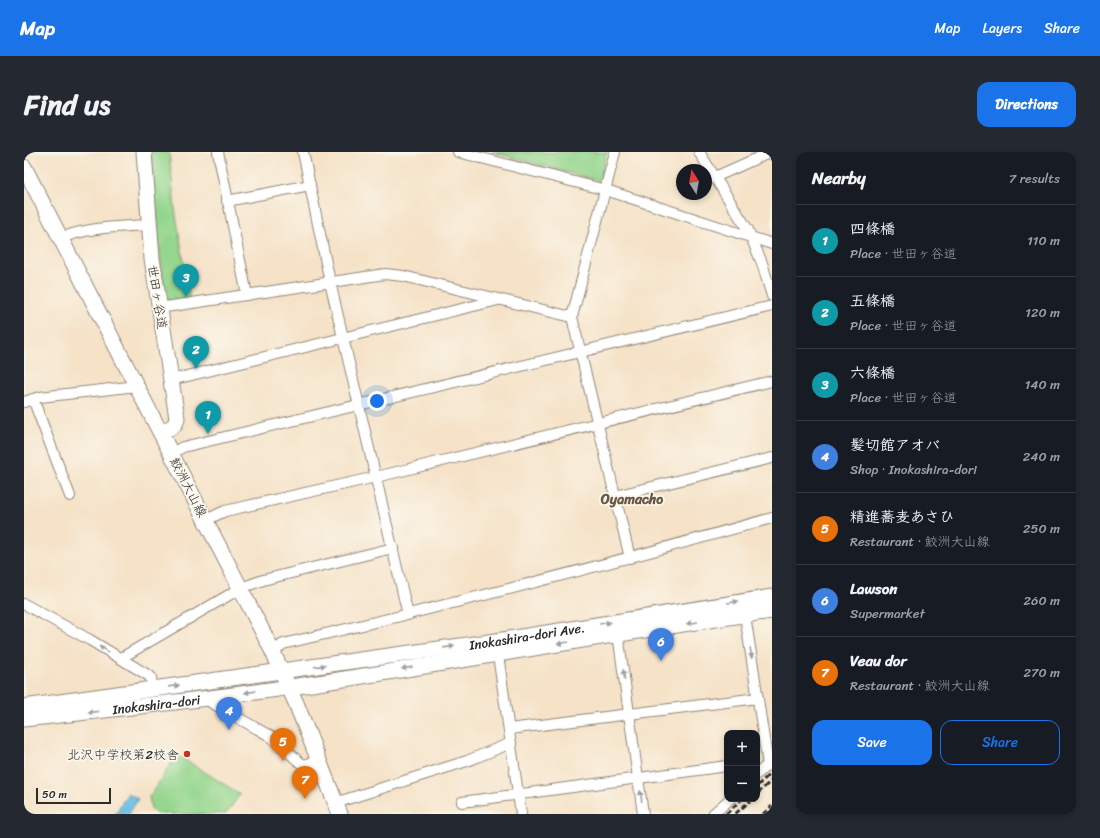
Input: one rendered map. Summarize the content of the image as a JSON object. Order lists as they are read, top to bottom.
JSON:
{
  "streets": {
    "main road": [
      "世田ヶ谷道",
      "鮫洲大山線",
      "Inokashira-dori Ave.",
      "Inokashira-dori"
    ]
  },
  "crossings": [
    ["世田ヶ谷道", "鮫洲大山線"],
    ["鮫洲大山線", "Inokashira-dori Ave."],
    ["鮫洲大山線", "Inokashira-dori"],
    ["Inokashira-dori Ave.", "Inokashira-dori"]
  ],
  "districts": ["Oyamacho"],
  "places": ["北沢中学校第2校舎"],
  "scale_bar": "50 m",
  "north": "top",
  "page": {
    "header": "Map",
    "nav": ["Map", "Layers", "Share"],
    "title": "Find us",
    "buttons": [
      "Directions",
      ["Save", "Share"]
    ],
    "heading": ["Nearby", "7 results"],
    "list": [
      {
        "mark": "1",
        "name": "四條橋",
        "note": "Place · 世田ヶ谷道",
        "value": "110 m"
      },
      {
        "mark": "2",
        "name": "五條橋",
        "note": "Place · 世田ヶ谷道",
        "value": "120 m"
      },
      {
        "mark": "3",
        "name": "六條橋",
        "note": "Place · 世田ヶ谷道",
        "value": "140 m"
      },
      {
        "mark": "4",
        "name": "髪切館アオバ",
        "note": "Shop · Inokashira-dori",
        "value": "240 m"
      },
      {
        "mark": "5",
        "name": "精進蕎麦あさひ",
        "note": "Restaurant · 鮫洲大山線",
        "value": "250 m"
      },
      {
        "mark": "6",
        "name": "Lawson",
        "note": "Supermarket",
        "value": "260 m"
      },
      {
        "mark": "7",
        "name": "Veau dor",
        "note": "Restaurant · 鮫洲大山線",
        "value": "270 m"
      }
    ],
    "pins": [
      "3",
      "2",
      "1",
      "6",
      "4",
      "5",
      "7"
    ],
    "map_buttons": ["+", "−"],
    "scale": "50 m"
  }
}
